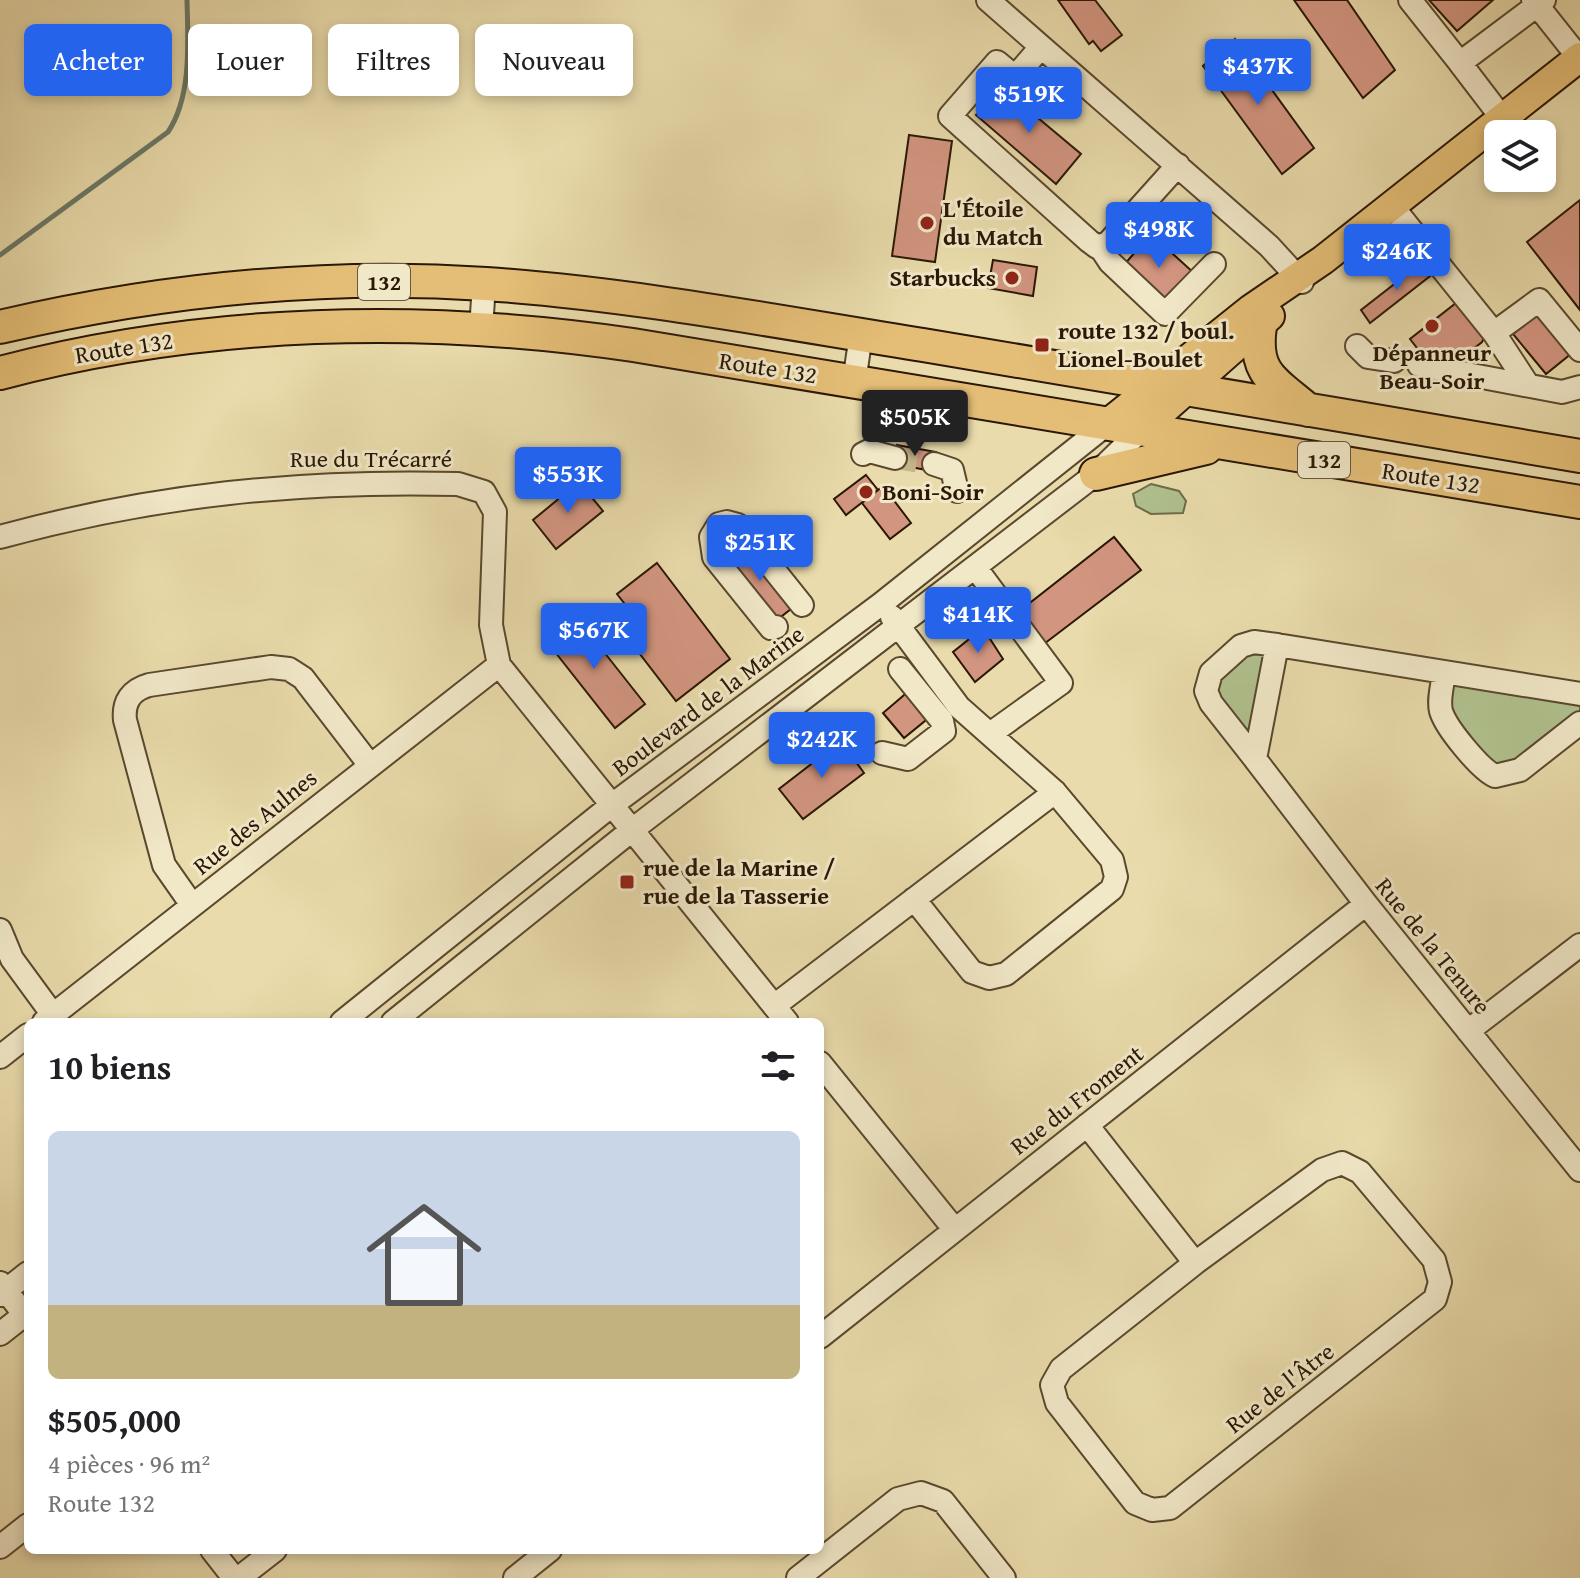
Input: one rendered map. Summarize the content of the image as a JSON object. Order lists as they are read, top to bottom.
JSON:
{
  "streets": {
    "highway": ["132", "Route 132"],
    "street": [
      "Rue du Trécarré",
      "Boulevard de la Marine",
      "Rue des Aulnes",
      "Rue de la Tenure",
      "Rue du Froment",
      "Rue de l'Âtre"
    ]
  },
  "crossings": [
    ["Route 132", "Boulevard de la Marine"],
    ["Rue du Trécarré", "Boulevard de la Marine"],
    ["Rue du Trécarré", "Rue des Aulnes"],
    ["Rue de la Tenure", "Rue du Froment"]
  ],
  "places": {
    "other": [
      "L'Étoile du Match",
      "Starbucks",
      "Dépanneur Beau-Soir",
      "Boni-Soir"
    ],
    "transit": ["route 132 / boul. Lionel-Boulet", "rue de la Marine / rue de la Tasserie"]
  },
  "page": {
    "chip": [
      "Acheter",
      "Louer",
      "Filtres",
      "Nouveau"
    ],
    "price": [
      "$437K",
      "$519K",
      "$498K",
      "$246K",
      "$505K",
      "$553K",
      "$251K",
      "$414K",
      "$567K",
      "$242K"
    ],
    "heading": "10 biens",
    "list": [
      {
        "name": "$505,000",
        "note": "4 pièces · 96 m² · Route 132"
      }
    ]
  }
}
